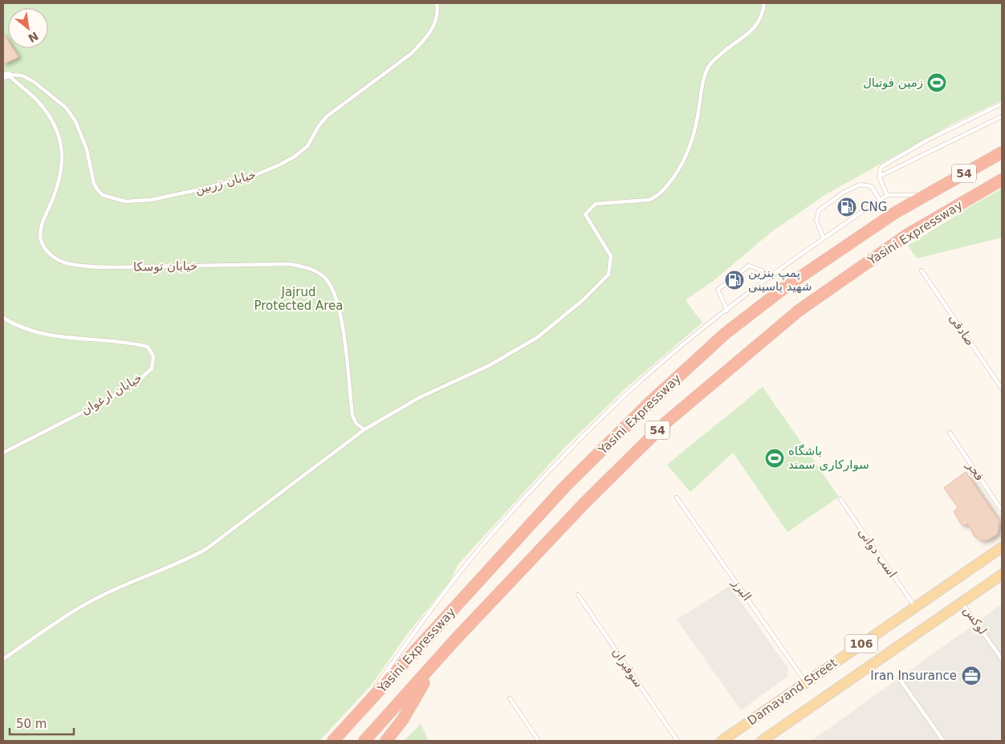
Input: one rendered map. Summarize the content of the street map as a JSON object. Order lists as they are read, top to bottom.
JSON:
{
  "streets": {
    "highway": ["54", "Yasini Expressway"],
    "main road": ["106", "Damavand Street"],
    "lane": [
      "خیابان زربین",
      "خیابان توسکا",
      "صادقی",
      "خیابان ارغوان",
      "فجر",
      "اسب دوانی",
      "البرز",
      "لوکس",
      "سوفیران"
    ]
  },
  "crossings": [
    ["خیابان زربین", "خیابان توسکا"],
    ["اسب دوانی", "Damavand Street"],
    ["البرز", "Damavand Street"],
    ["لوکس", "Damavand Street"]
  ],
  "parks": ["Jajrud Protected Area"],
  "places": {
    "sports": ["زمین فوتبال", "باشگاه سوارکاری سمند"],
    "fuel station": ["CNG", "پمپ بنزین شهید یاسینی"],
    "office": ["Iran Insurance"]
  },
  "scale_bar": "50 m",
  "north": "bottom right"
}
